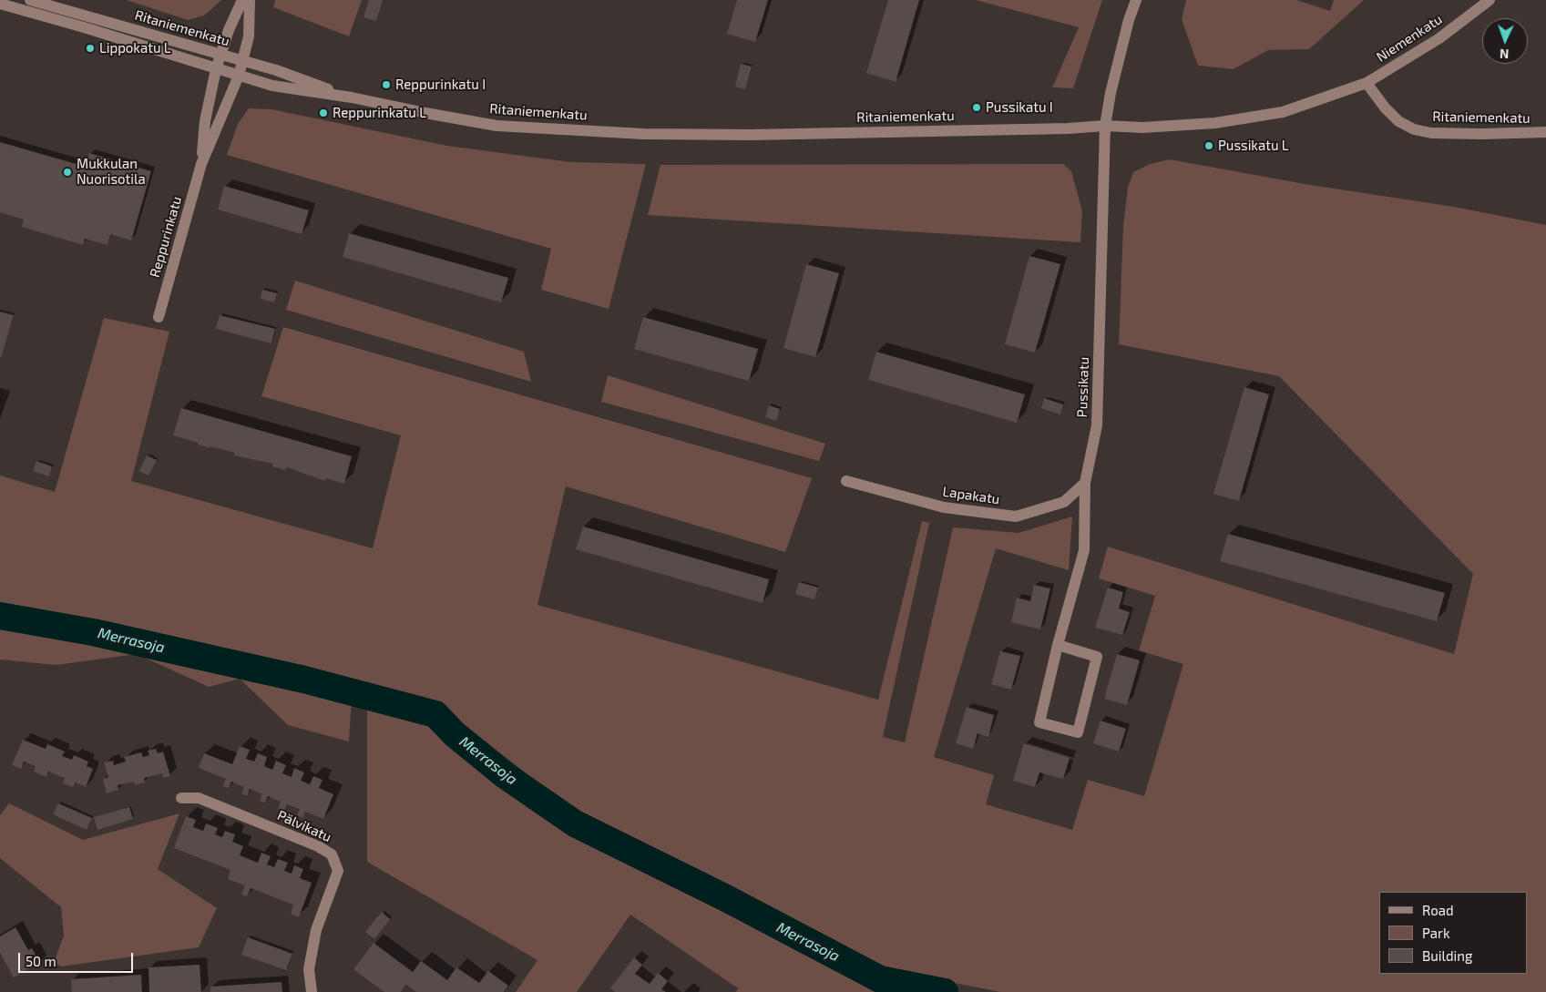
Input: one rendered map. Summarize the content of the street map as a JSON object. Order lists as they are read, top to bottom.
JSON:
{
  "streets": {
    "street": [
      "Ritaniemenkatu",
      "Niemenkatu",
      "Reppurinkatu",
      "Pussikatu",
      "Lapakatu",
      "Pälvikatu"
    ]
  },
  "crossings": [
    ["Ritaniemenkatu", "Niemenkatu"],
    ["Ritaniemenkatu", "Reppurinkatu"],
    ["Ritaniemenkatu", "Pussikatu"],
    ["Pussikatu", "Lapakatu"]
  ],
  "water": ["Merrasoja"],
  "places": [
    "Lippokatu L",
    "Reppurinkatu I",
    "Pussikatu I",
    "Reppurinkatu L",
    "Pussikatu L",
    "Mukkulan Nuorisotila"
  ],
  "legend": ["Road", "Park", "Building"],
  "scale_bar": "50 m",
  "north": "bottom"
}
